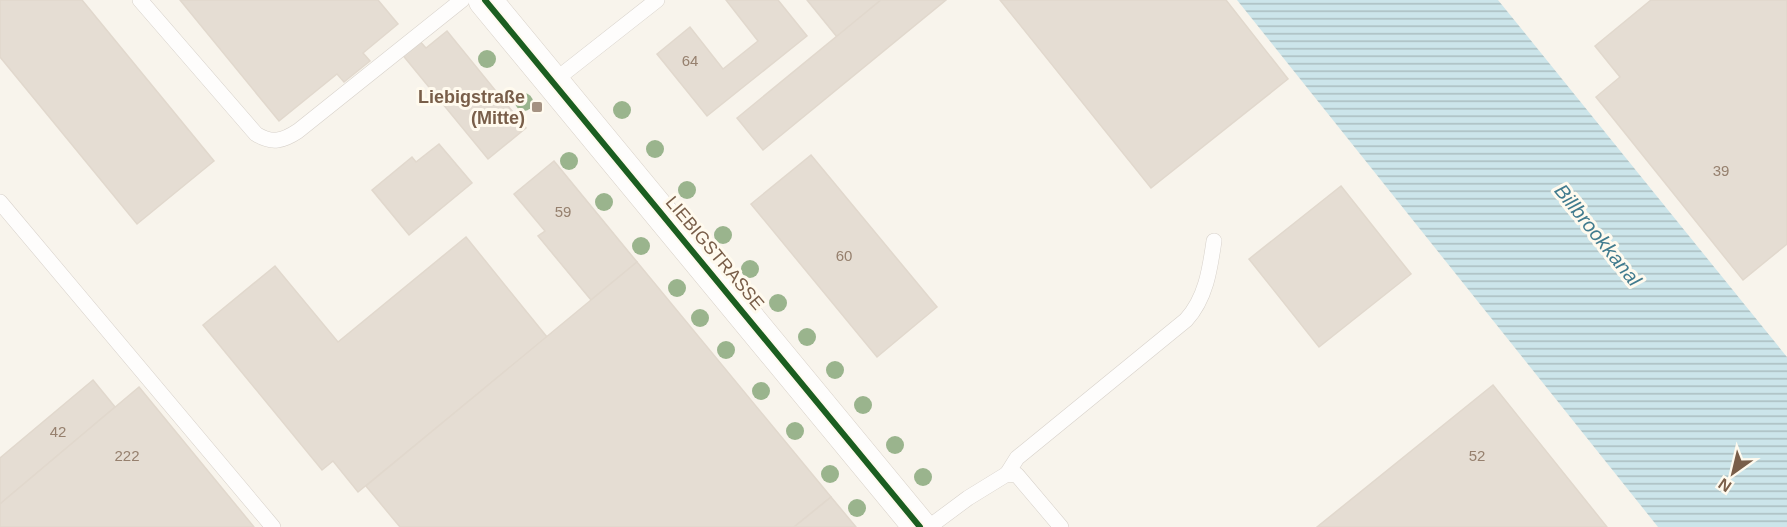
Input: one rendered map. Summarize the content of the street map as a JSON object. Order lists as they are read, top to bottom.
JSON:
{
  "streets": {
    "main road": ["LIEBIGSTRASSE"]
  },
  "water": ["Billbrookkanal"],
  "places": {
    "transit": ["Liebigstraße (Mitte)"]
  },
  "house_numbers": [
    "64",
    "39",
    "59",
    "60",
    "42",
    "222",
    "52"
  ],
  "north": "bottom left"
}
